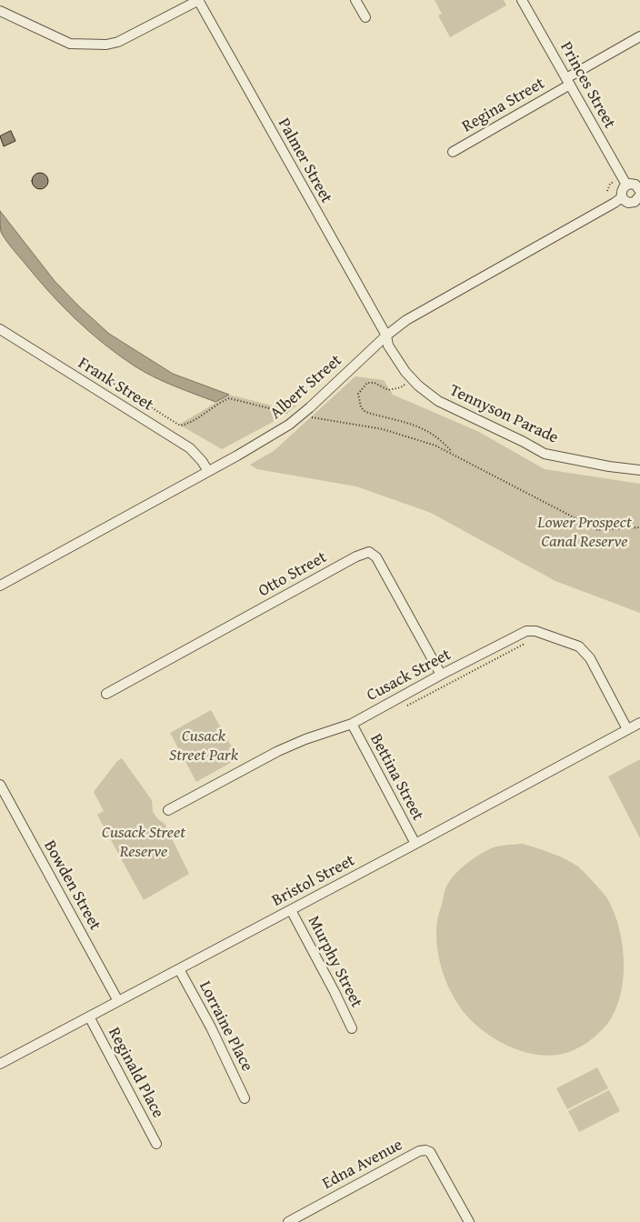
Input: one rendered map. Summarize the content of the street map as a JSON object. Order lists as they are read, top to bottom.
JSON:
{
  "streets": {
    "street": [
      "Princes Street",
      "Regina Street",
      "Palmer Street",
      "Frank Street",
      "Albert Street",
      "Tennyson Parade",
      "Otto Street",
      "Cusack Street",
      "Bettina Street",
      "Bristol Street",
      "Bowden Street",
      "Murphy Street",
      "Lorraine Place",
      "Reginald Place",
      "Edna Avenue"
    ]
  },
  "crossings": [
    ["Princes Street", "Regina Street"],
    ["Princes Street", "Albert Street"],
    ["Palmer Street", "Albert Street"],
    ["Palmer Street", "Tennyson Parade"],
    ["Frank Street", "Albert Street"],
    ["Albert Street", "Tennyson Parade"],
    ["Otto Street", "Cusack Street"],
    ["Cusack Street", "Bettina Street"],
    ["Cusack Street", "Bristol Street"],
    ["Bettina Street", "Bristol Street"],
    ["Bristol Street", "Bowden Street"],
    ["Bristol Street", "Murphy Street"],
    ["Bristol Street", "Lorraine Place"],
    ["Bristol Street", "Reginald Place"]
  ],
  "parks": ["Lower Prospect Canal Reserve", "Cusack Street Park", "Cusack Street Reserve"]
}
